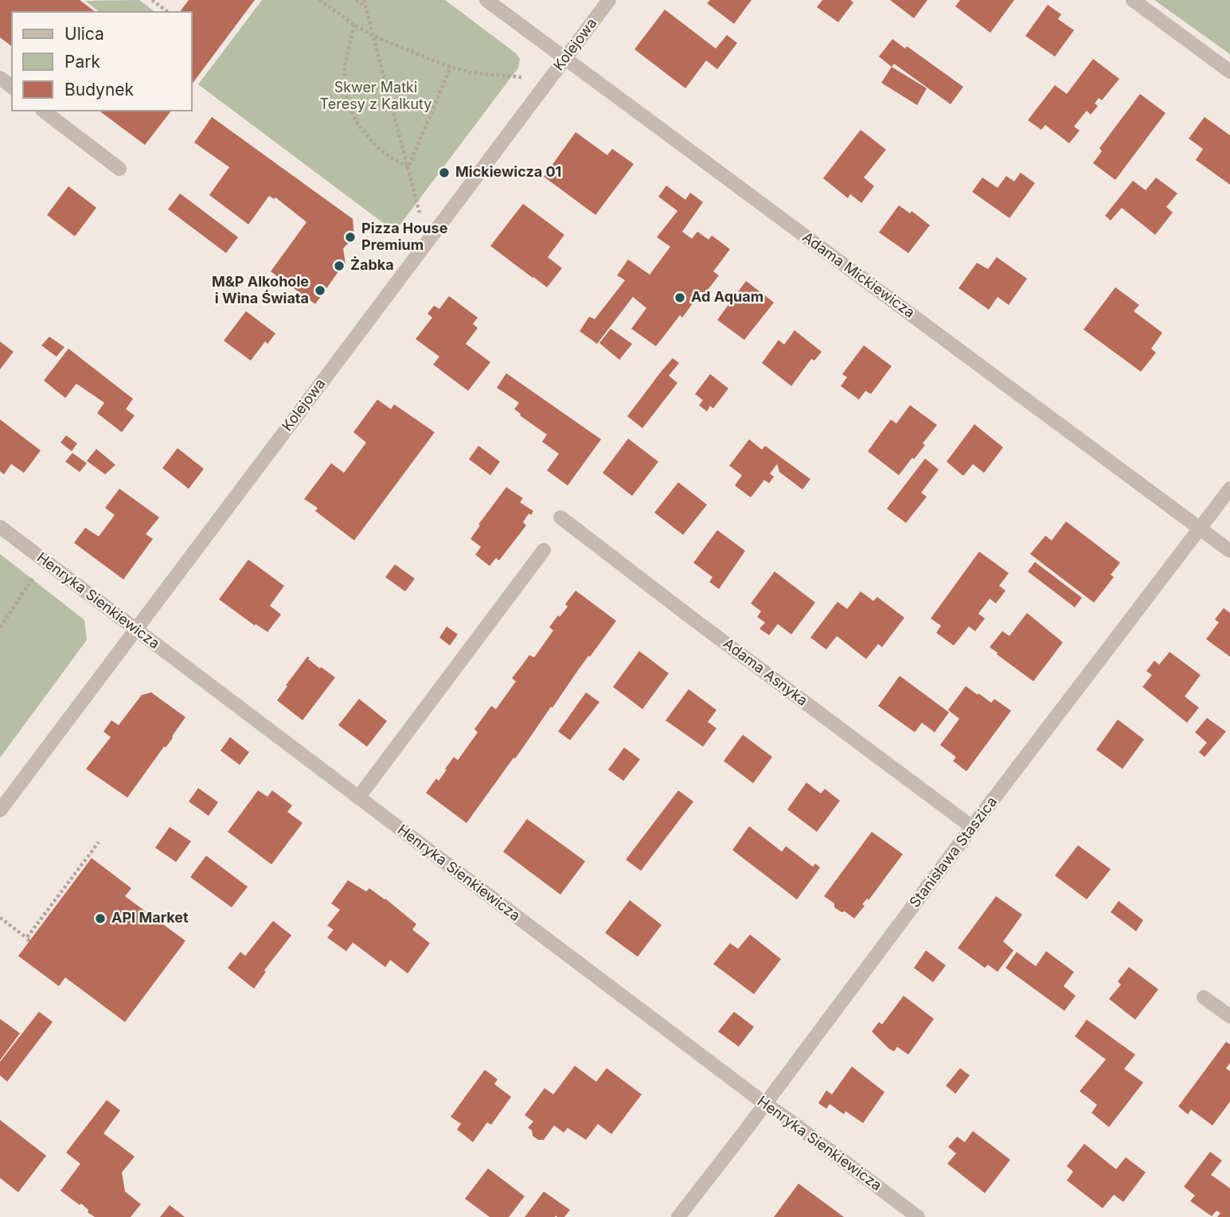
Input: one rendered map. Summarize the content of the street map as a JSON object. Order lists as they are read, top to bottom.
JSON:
{
  "streets": {
    "street": [
      "Kolejowa",
      "Adama Mickiewicza",
      "Henryka Sienkiewicza",
      "Adama Asnyka",
      "Stanisława Staszica"
    ]
  },
  "crossings": [
    ["Kolejowa", "Adama Mickiewicza"],
    ["Kolejowa", "Henryka Sienkiewicza"],
    ["Adama Mickiewicza", "Stanisława Staszica"],
    ["Henryka Sienkiewicza", "Stanisława Staszica"],
    ["Adama Asnyka", "Stanisława Staszica"]
  ],
  "parks": ["Skwer Matki Teresy z Kalkuty"],
  "places": [
    "Mickiewicza 01",
    "Pizza House Premium",
    "Żabka",
    "M&P Alkohole i Wina Świata",
    "Ad Aquam",
    "API Market"
  ],
  "legend": ["Ulica", "Park", "Budynek"]
}
